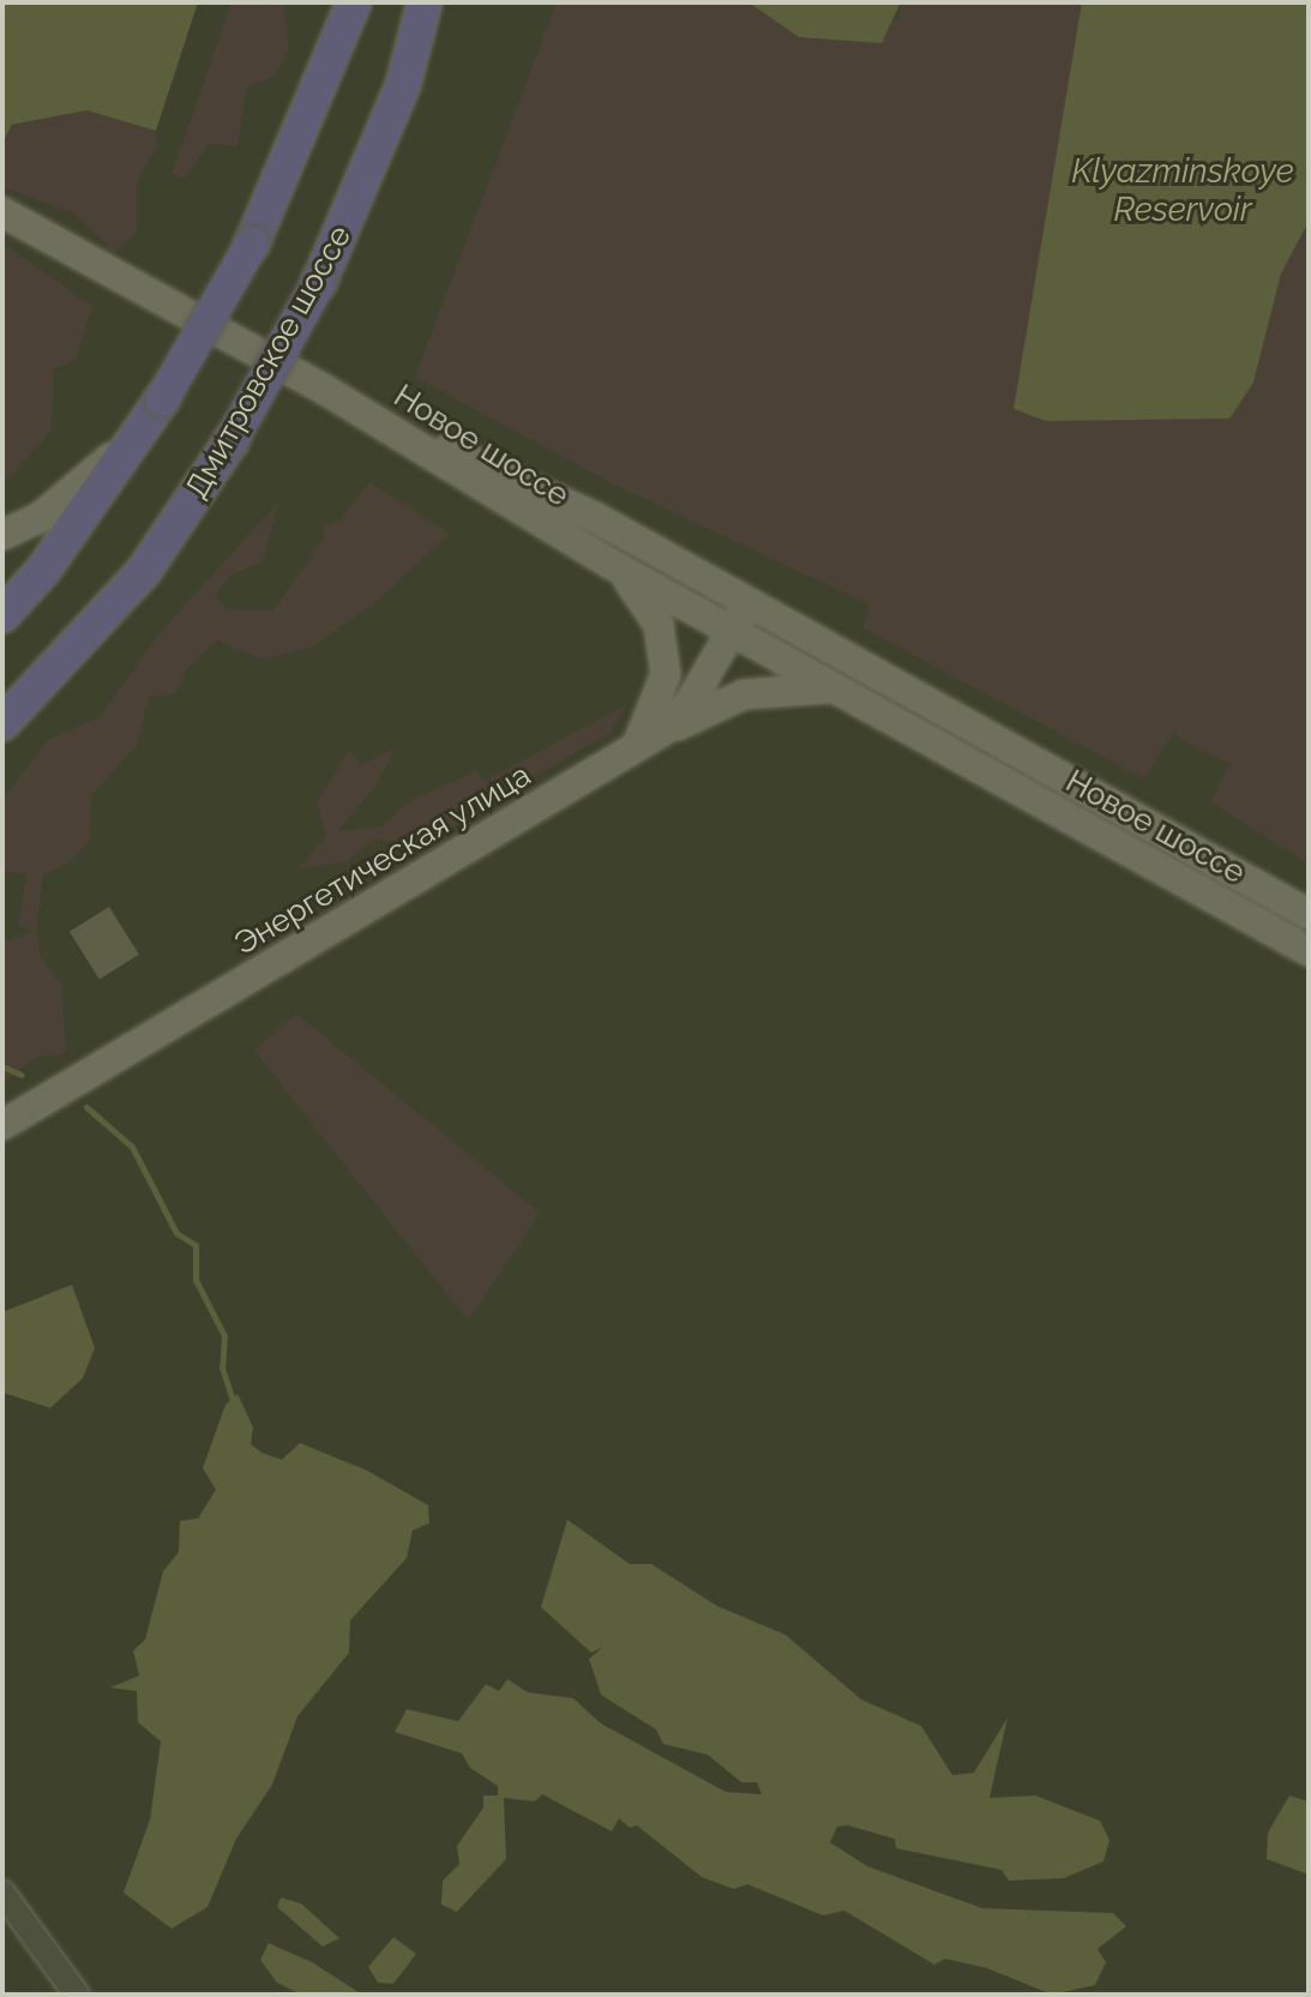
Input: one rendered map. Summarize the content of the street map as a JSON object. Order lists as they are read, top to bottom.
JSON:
{
  "streets": {
    "highway": ["Дмитровское шоссе"],
    "main road": ["Новое шоссе", "Энергетическая улица"]
  },
  "crossings": [
    ["Новое шоссе", "Энергетическая улица"]
  ],
  "water": ["Klyazminskoye Reservoir"]
}
